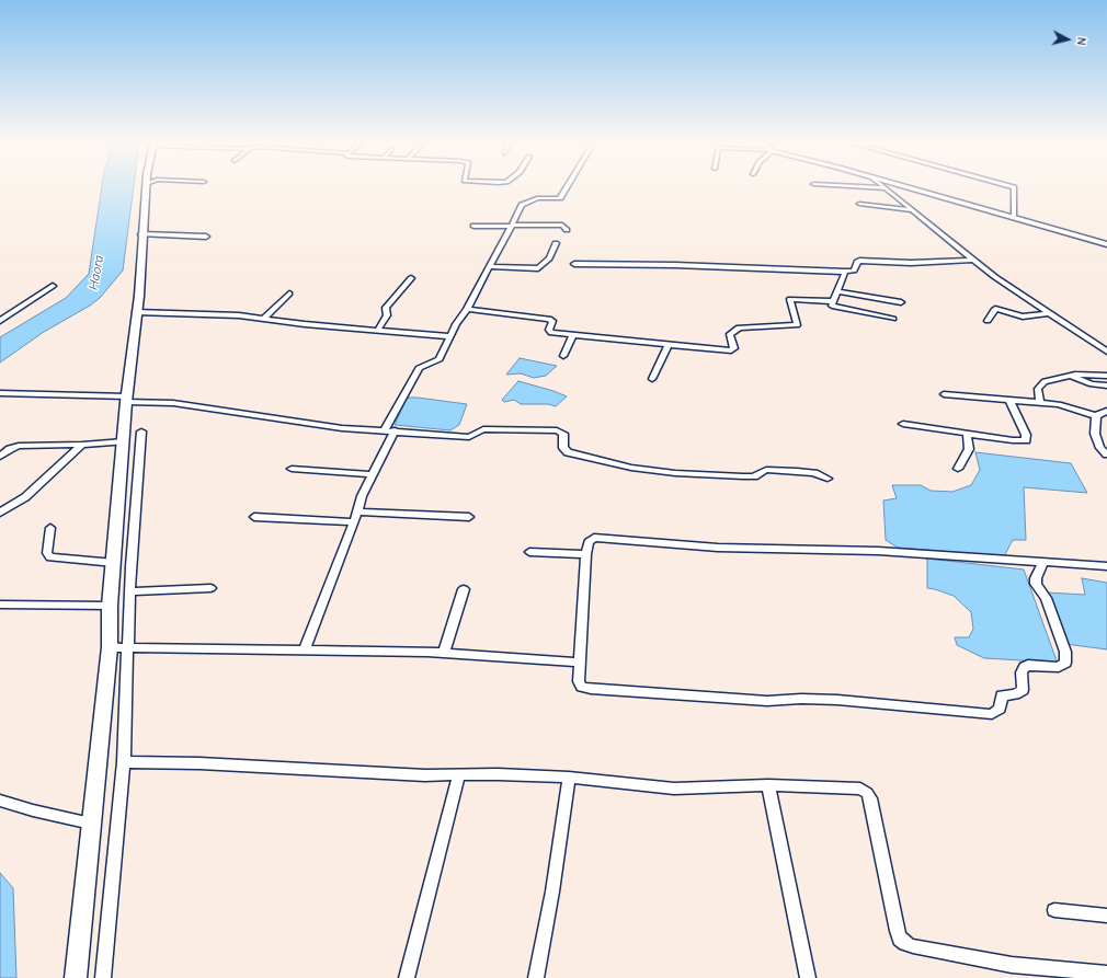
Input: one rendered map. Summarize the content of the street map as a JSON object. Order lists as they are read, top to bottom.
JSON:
{
  "water": ["Haora"],
  "north": "right"
}
